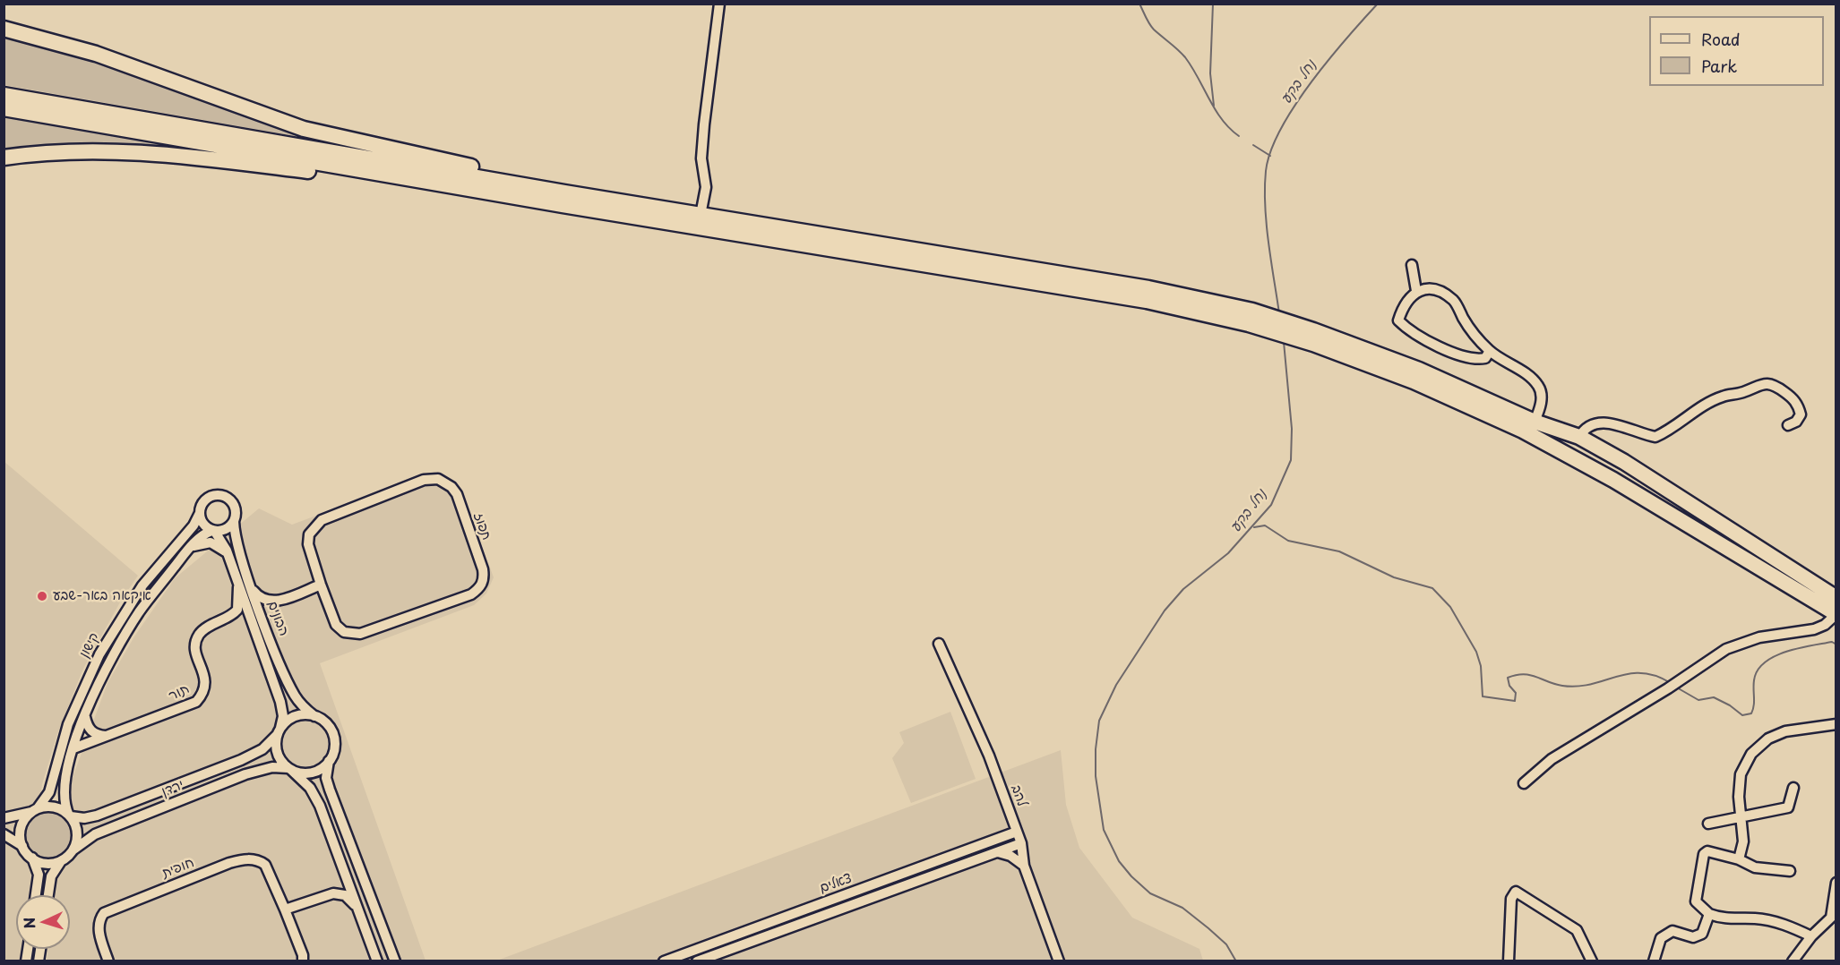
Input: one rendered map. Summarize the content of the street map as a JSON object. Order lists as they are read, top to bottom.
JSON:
{
  "streets": {
    "street": [
      "תפוז",
      "הבונים",
      "קישון",
      "תור",
      "ירדן",
      "להב",
      "חופית",
      "צאלים"
    ]
  },
  "crossings": [
    ["הבונים", "קישון"],
    ["הבונים", "תור"],
    ["הבונים", "ירדן"],
    ["קישון", "תור"],
    ["קישון", "ירדן"],
    ["להב", "צאלים"]
  ],
  "water": ["נחל בקע"],
  "places": ["איקאה באר-שבע"],
  "legend": ["Road", "Park"],
  "north": "left"
}
